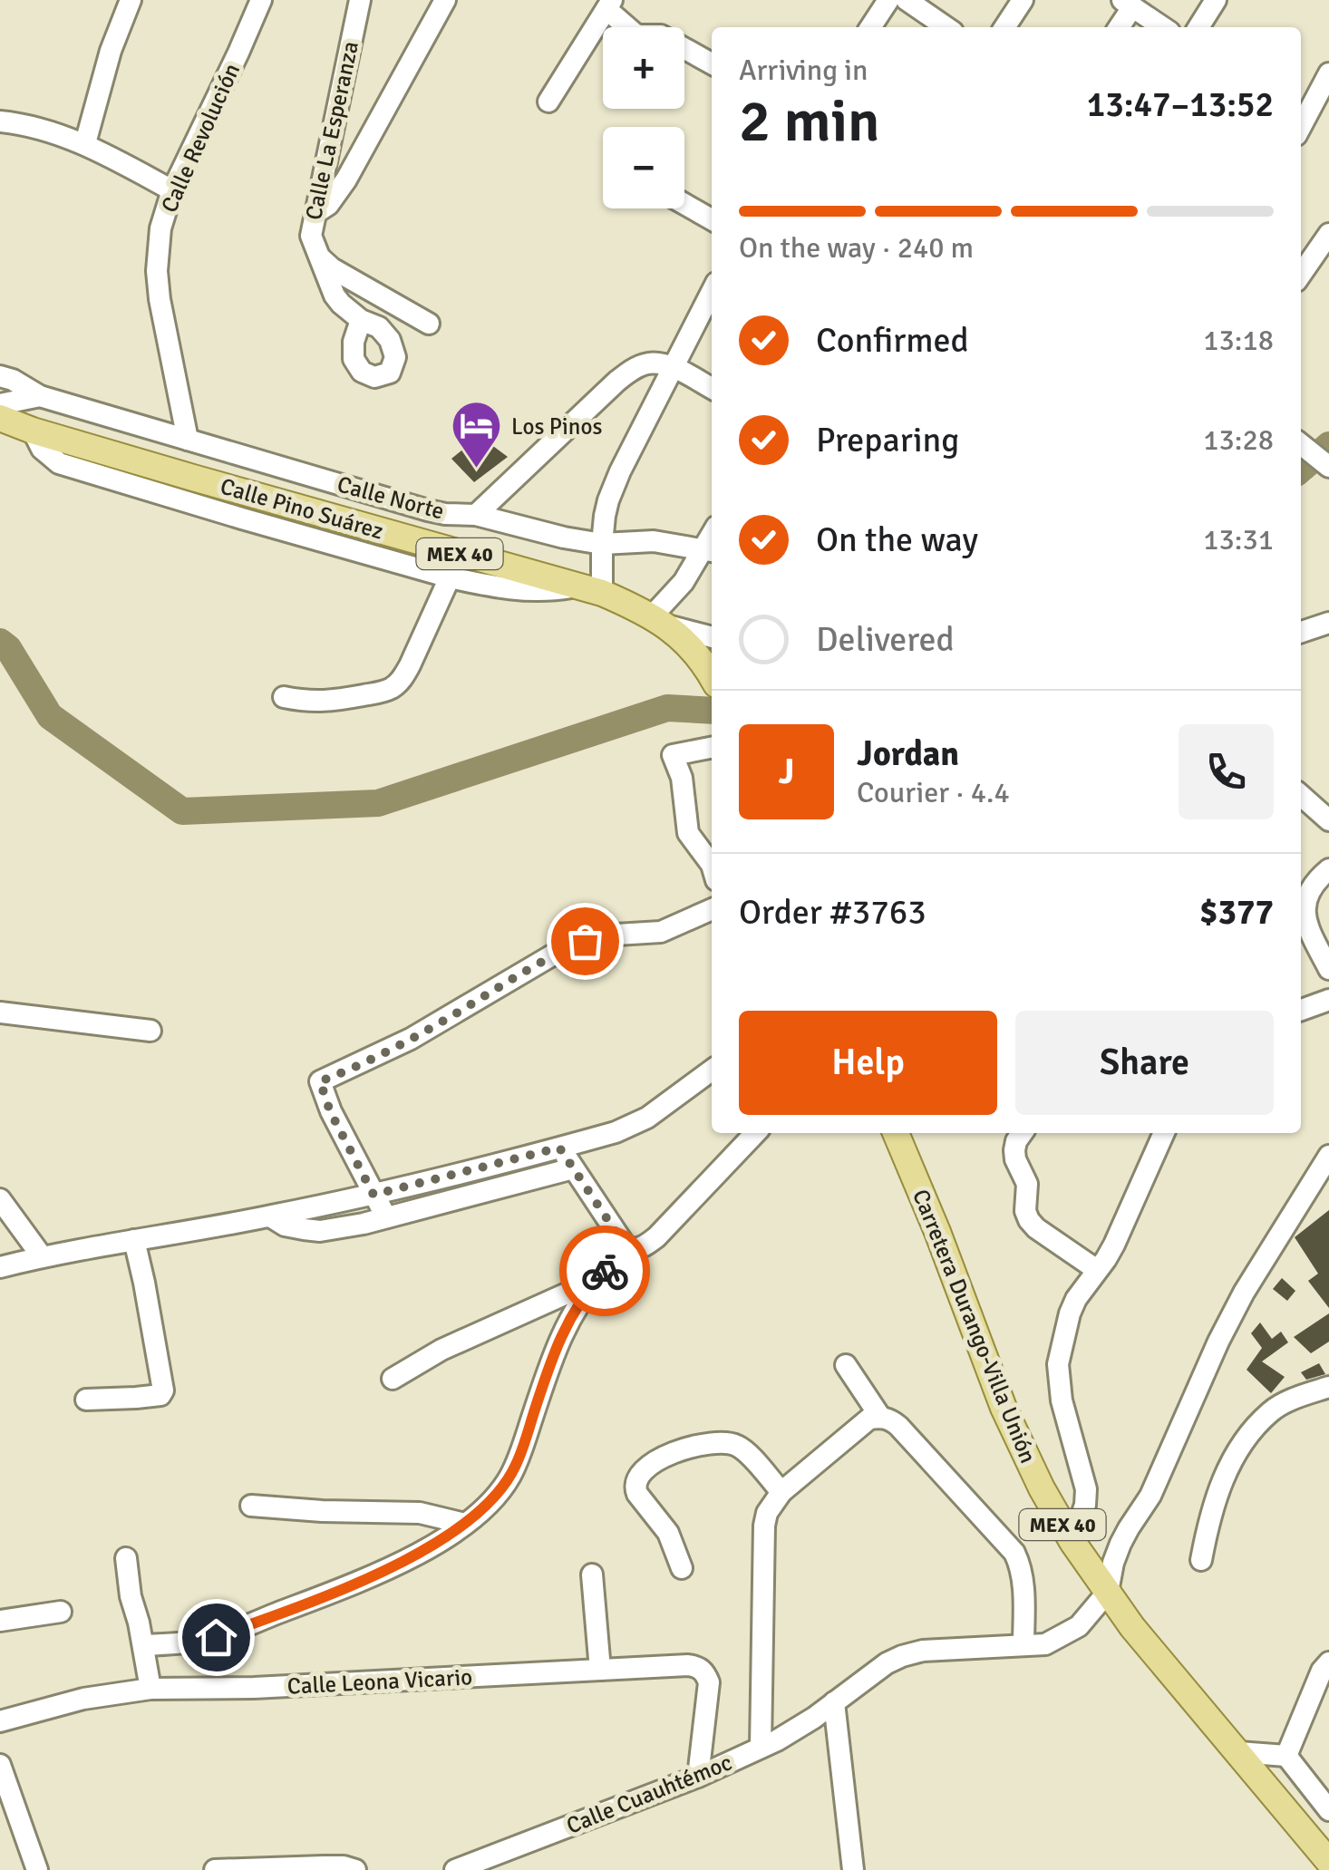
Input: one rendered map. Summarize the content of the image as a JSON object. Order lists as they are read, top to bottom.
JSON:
{
  "streets": {
    "main road": ["Calle Pino Suárez", "MEX 40", "Carretera Durango-Villa Unión"],
    "street": [
      "Calle La Esperanza",
      "Calle Revolución",
      "Calle Norte",
      "Calle Leona Vicario",
      "Calle Cuauhtémoc"
    ]
  },
  "crossings": [
    ["Calle Revolución", "Calle Norte"],
    ["Calle Pino Suárez", "MEX 40"],
    ["Carretera Durango-Villa Unión", "Calle Cuauhtémoc"],
    ["Calle Leona Vicario", "Calle Cuauhtémoc"]
  ],
  "places": {
    "hotel": ["Los Pinos"]
  },
  "page": {
    "map_buttons": ["+", "−"],
    "heading": ["2 min", "Arriving in", "13:47–13:52"],
    "panel": [
      "Jordan",
      "Courier · 4.4",
      "Order #3763",
      "$377"
    ],
    "bar": "On the way · 240 m",
    "list": [
      ["Confirmed", "13:18"],
      ["Preparing", "13:28"],
      ["On the way", "13:31"],
      "Delivered"
    ],
    "round": "J",
    "buttons": ["Help", "Share"]
  }
}
